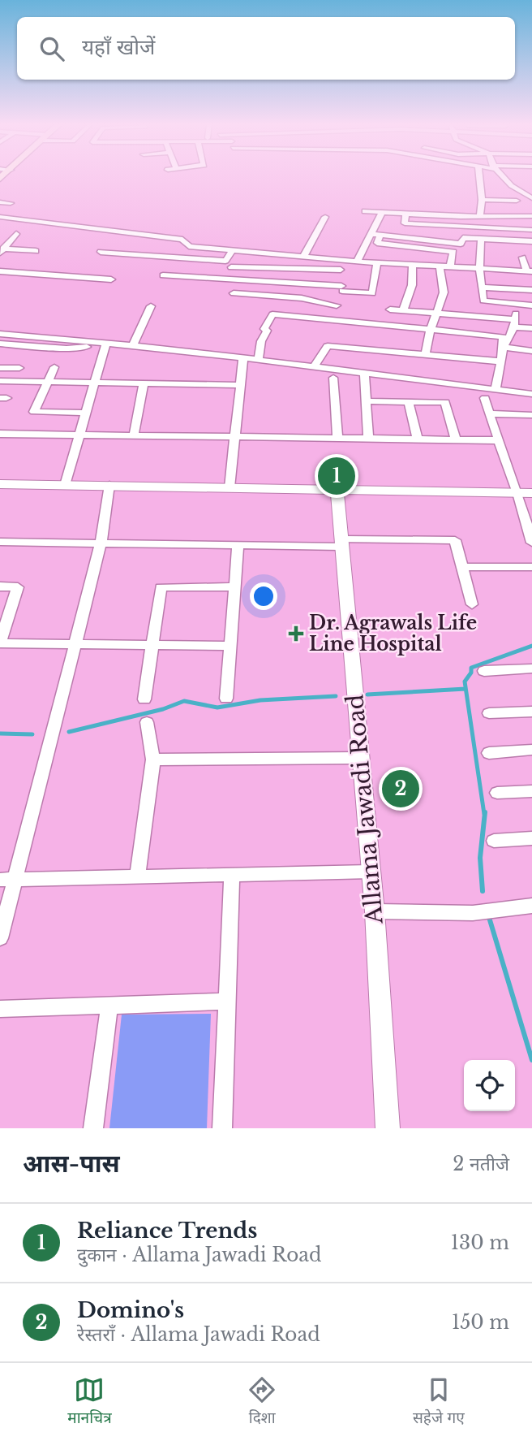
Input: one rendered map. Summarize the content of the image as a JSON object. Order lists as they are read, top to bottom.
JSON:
{
  "streets": {
    "street": ["Allama Jawadi Road"]
  },
  "places": {
    "health": ["Dr. Agrawals Life Line Hospital"]
  },
  "page": {
    "search": "यहाँ खोजें",
    "pins": ["1", "2"],
    "heading": ["आस-पास", "2 नतीजे"],
    "list": [
      {
        "mark": "1",
        "name": "Reliance Trends",
        "note": "दुकान · Allama Jawadi Road",
        "value": "130 m"
      },
      {
        "mark": "2",
        "name": "Domino's",
        "note": "रेस्तराँ · Allama Jawadi Road",
        "value": "150 m"
      }
    ],
    "nav": ["मानचित्र", "दिशा", "सहेजे गए"]
  }
}
